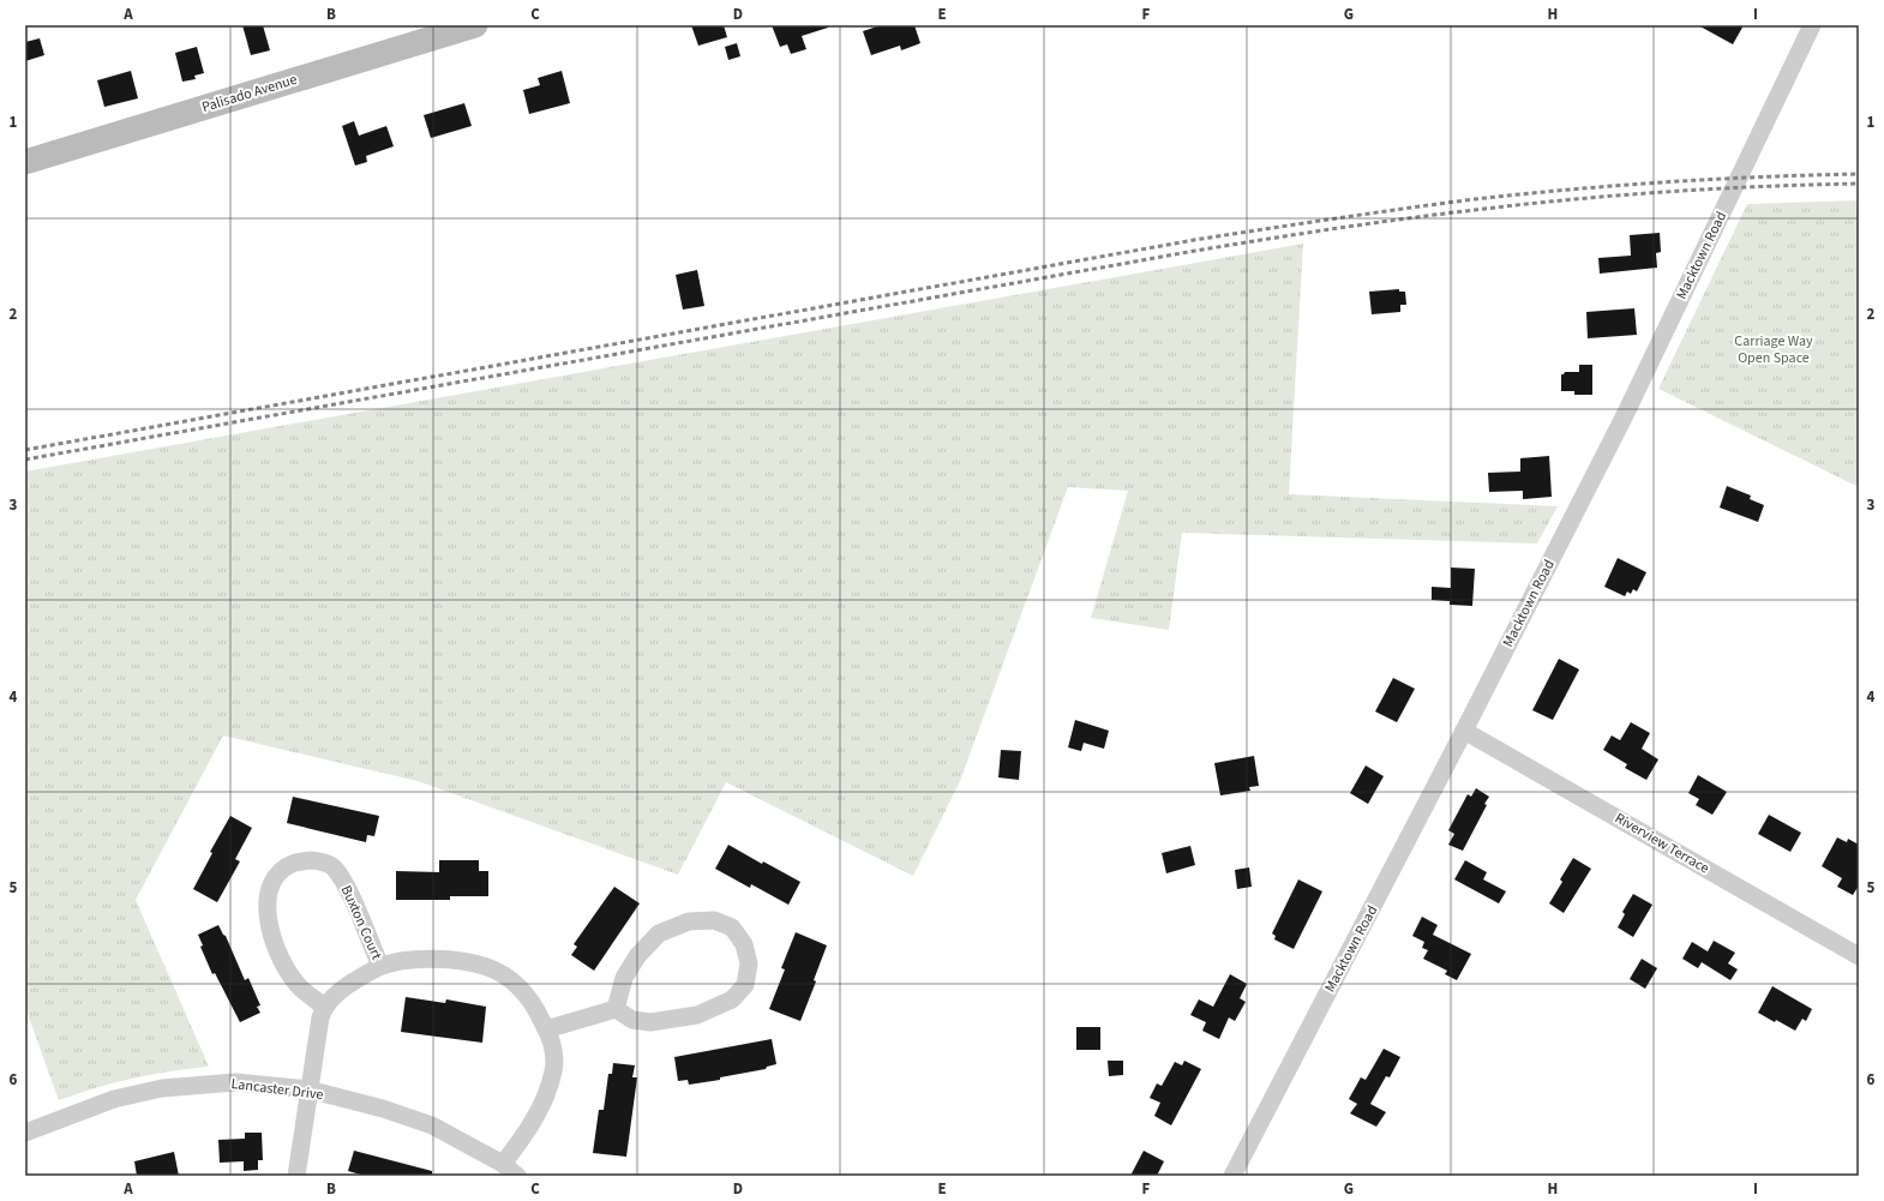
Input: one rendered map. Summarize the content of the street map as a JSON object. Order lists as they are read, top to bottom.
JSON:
{
  "streets": {
    "main road": ["Palisado Avenue"],
    "street": [
      "Macktown Road",
      "Riverview Terrace",
      "Buxton Court",
      "Lancaster Drive"
    ]
  },
  "crossings": [
    ["Macktown Road", "Riverview Terrace"]
  ],
  "parks": ["Carriage Way Open Space"],
  "grid": {
    "columns": [
      "A",
      "B",
      "C",
      "D",
      "E",
      "F",
      "G",
      "H",
      "I"
    ],
    "rows": [
      "1",
      "2",
      "3",
      "4",
      "5",
      "6"
    ]
  }
}
